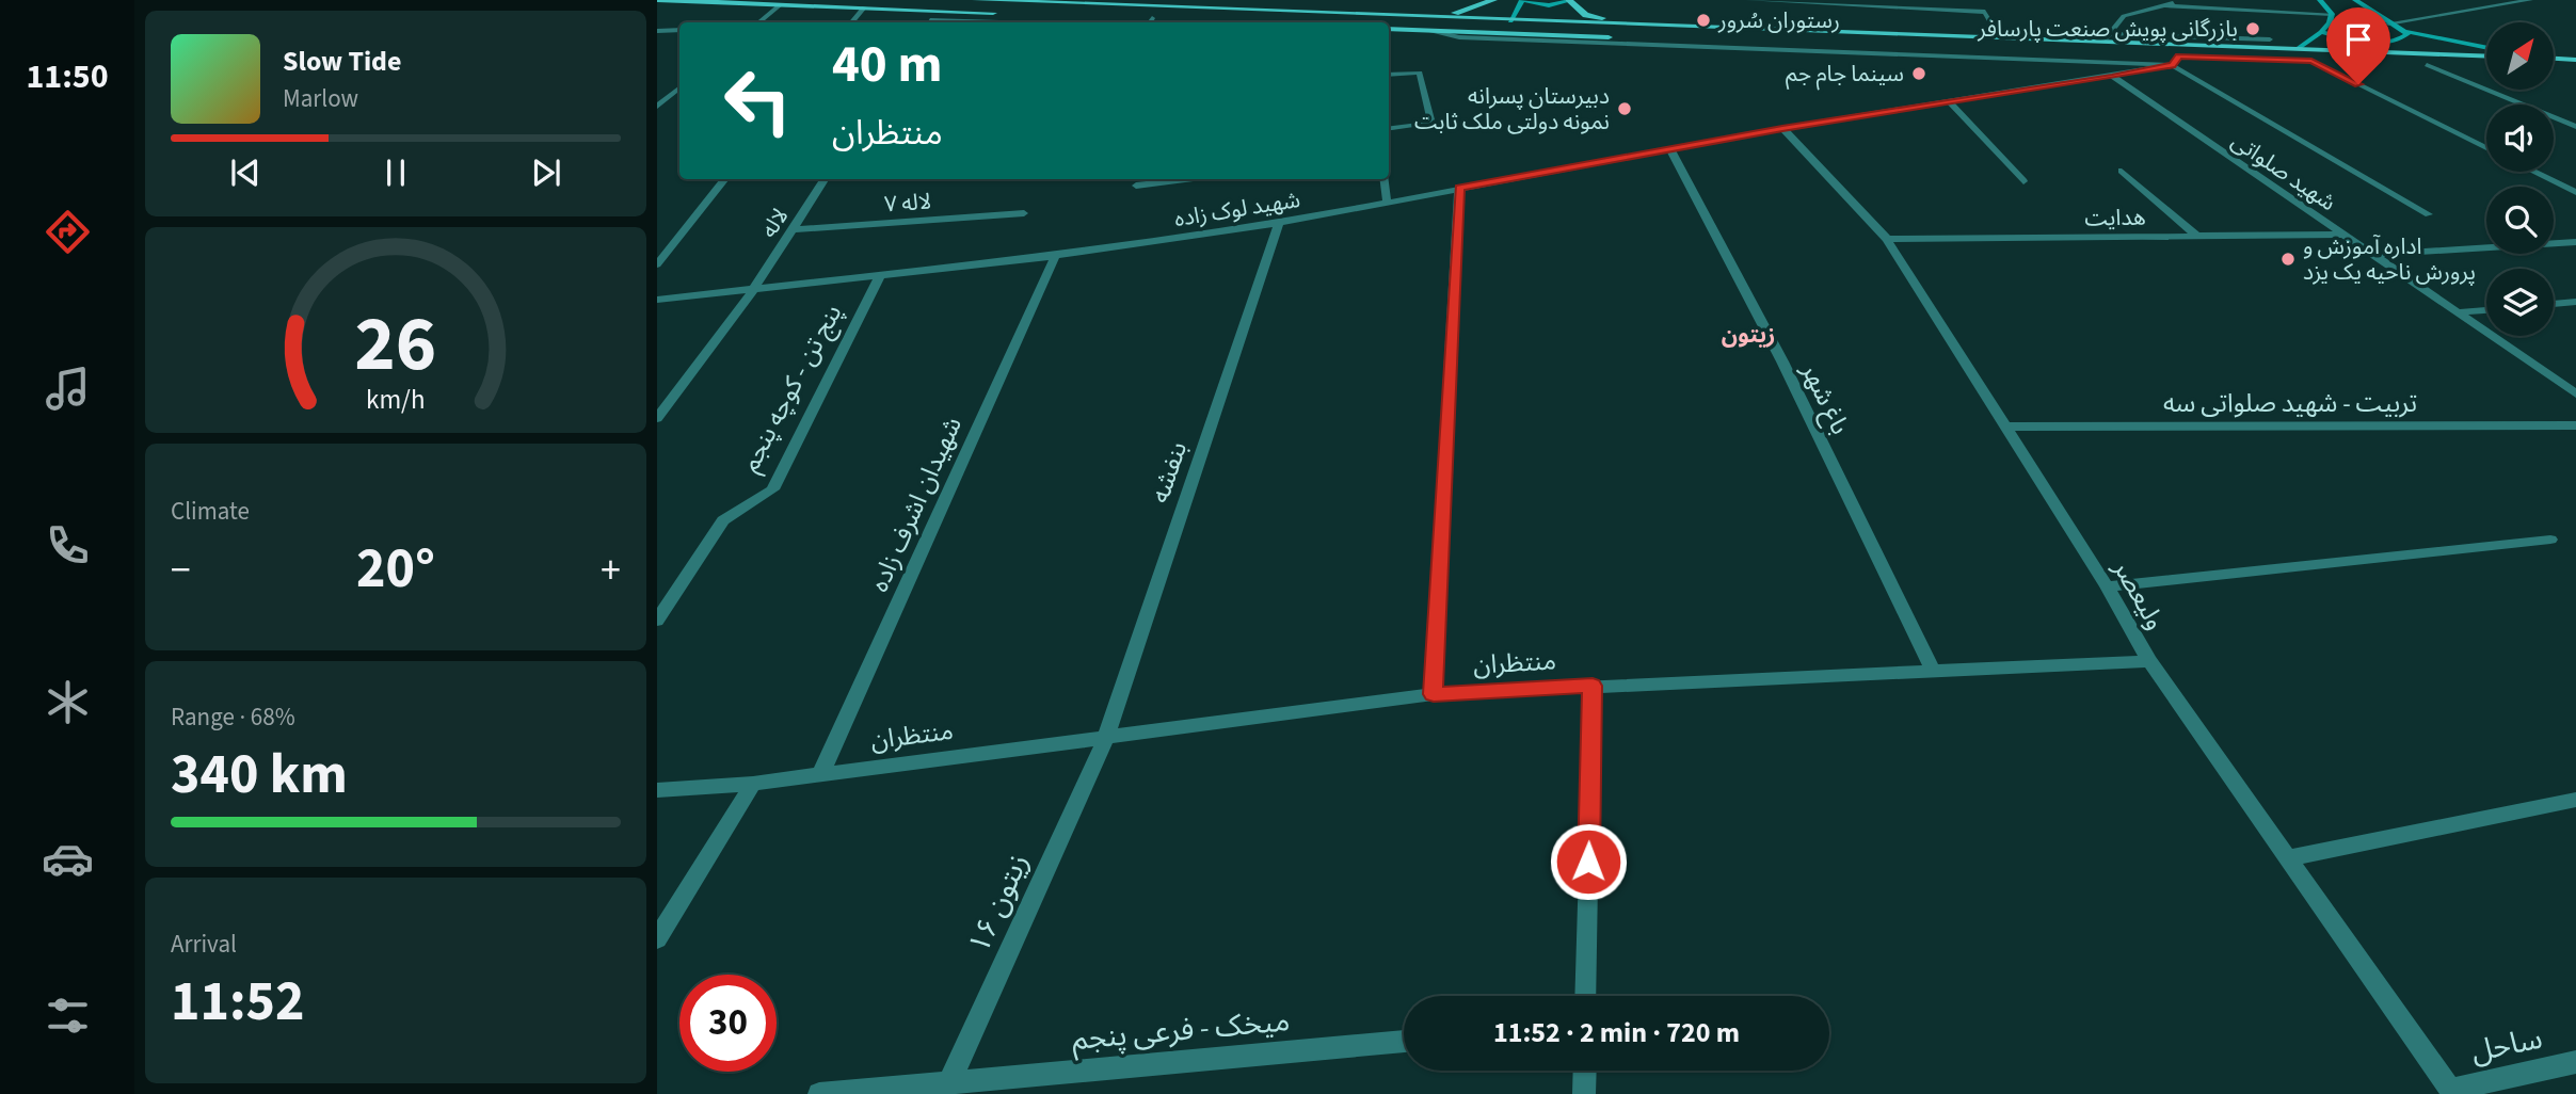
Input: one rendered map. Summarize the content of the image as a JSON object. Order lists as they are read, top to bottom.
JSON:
{
  "streets": {
    "street": [
      "شهید صلواتی",
      "لاله ۷",
      "شهید لوک زاده",
      "هدایت",
      "لاله",
      "پنج تن - کوچه پنجم",
      "باغ شهر",
      "تربیت - شهید صلواتی سه",
      "بنفشه",
      "شهیدان اشرف زاده",
      "ولیعصر",
      "منتظران",
      "زیتون ۱۶",
      "میخک - فرعی پنجم",
      "ساحل"
    ]
  },
  "crossings": [
    ["شهید صلواتی", "شهید لوک زاده"],
    ["شهید صلواتی", "هدایت"],
    ["لاله ۷", "لاله"],
    ["شهید لوک زاده", "لاله"],
    ["شهید لوک زاده", "پنج تن - کوچه پنجم"],
    ["شهید لوک زاده", "باغ شهر"],
    ["شهید لوک زاده", "بنفشه"],
    ["شهید لوک زاده", "شهیدان اشرف زاده"],
    ["شهید لوک زاده", "ولیعصر"],
    ["هدایت", "ولیعصر"],
    ["باغ شهر", "منتظران"],
    ["تربیت - شهید صلواتی سه", "ولیعصر"],
    ["بنفشه", "منتظران"],
    ["بنفشه", "زیتون ۱۶"],
    ["شهیدان اشرف زاده", "منتظران"],
    ["ولیعصر", "منتظران"],
    ["ولیعصر", "ساحل"],
    ["منتظران", "زیتون ۱۶"],
    ["زیتون ۱۶", "میخک - فرعی پنجم"]
  ],
  "districts": ["زیتون"],
  "places": [
    "رستوران سُرور",
    "بازرگانی پویش صنعت پارسافر",
    "سینما جام جم",
    "دبیرستان پسرانه نمونه دولتی ملک ثابت",
    "اداره آموزش و پرورش ناحیه یک یزد"
  ],
  "north": "top right",
  "page": {
    "tabs": "11:50",
    "turn": ["40 m", "منتظران"],
    "song": ["Slow Tide", "Marlow"],
    "tile": [
      "Climate",
      ["Range · 68%", "340 km"],
      ["Arrival", "11:52"]
    ],
    "heat": ["−", "20°", "+"],
    "limit": "30",
    "trip": "11:52 · 2 min · 720 m",
    "gauge": ["26", "km/h"]
  }
}
